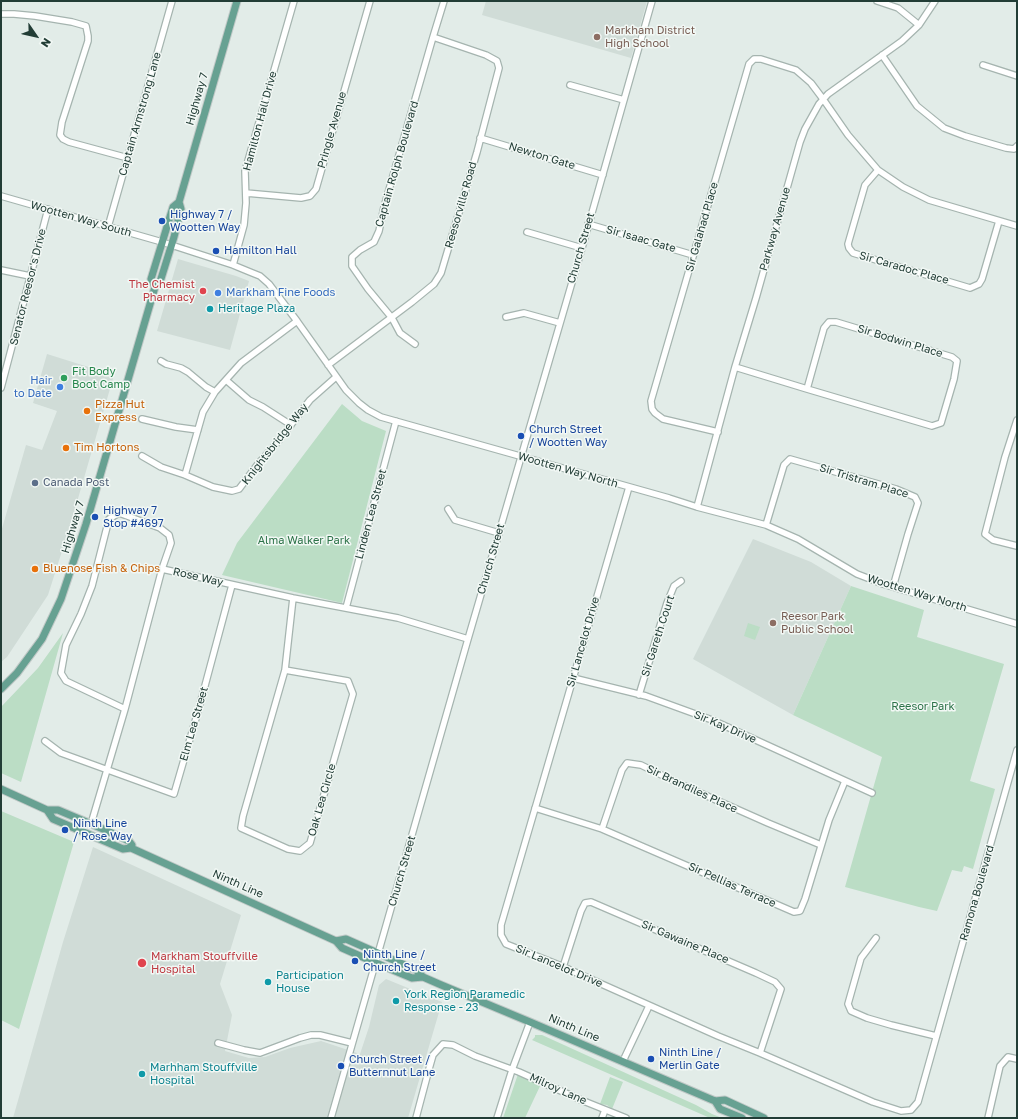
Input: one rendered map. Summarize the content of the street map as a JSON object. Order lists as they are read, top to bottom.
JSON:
{
  "streets": {
    "main road": ["Highway 7", "Ninth Line"],
    "street": [
      "Captain Armstrong Lane",
      "Hamilton Hall Drive",
      "Pringle Avenue",
      "Newton Gate",
      "Captain Rolph Boulevard",
      "Reesorville Road",
      "Wootten Way South",
      "Sir Galahad Place",
      "Parkway Avenue",
      "Sir Isaac Gate",
      "Church Street",
      "Sir Caradoc Place",
      "Senator Reesor's Drive",
      "Sir Bodwin Place",
      "Knightsbridge Way",
      "Wootten Way North",
      "Sir Tristram Place",
      "Linden Lea Street",
      "Rose Way",
      "Sir Gareth Court",
      "Sir Lancelot Drive",
      "Elm Lea Street",
      "Sir Kay Drive",
      "Sir Brandiles Place",
      "Oak Lea Circle",
      "Sir Pellias Terrace",
      "Ramona Boulevard",
      "Sir Gawaine Place",
      "Milroy Lane"
    ]
  },
  "crossings": [
    ["Highway 7", "Wootten Way South"],
    ["Highway 7", "Wootten Way North"],
    ["Captain Armstrong Lane", "Wootten Way South"],
    ["Hamilton Hall Drive", "Pringle Avenue"],
    ["Hamilton Hall Drive", "Wootten Way North"],
    ["Newton Gate", "Reesorville Road"],
    ["Newton Gate", "Church Street"],
    ["Captain Rolph Boulevard", "Reesorville Road"],
    ["Reesorville Road", "Wootten Way North"],
    ["Wootten Way South", "Senator Reesor's Drive"],
    ["Wootten Way South", "Wootten Way North"],
    ["Sir Galahad Place", "Parkway Avenue"],
    ["Sir Galahad Place", "Sir Isaac Gate"],
    ["Parkway Avenue", "Sir Bodwin Place"],
    ["Parkway Avenue", "Wootten Way North"],
    ["Sir Isaac Gate", "Church Street"],
    ["Church Street", "Wootten Way North"],
    ["Church Street", "Rose Way"],
    ["Church Street", "Ninth Line"],
    ["Knightsbridge Way", "Wootten Way North"],
    ["Wootten Way North", "Sir Tristram Place"],
    ["Wootten Way North", "Linden Lea Street"],
    ["Wootten Way North", "Sir Lancelot Drive"],
    ["Linden Lea Street", "Rose Way"],
    ["Rose Way", "Elm Lea Street"],
    ["Rose Way", "Oak Lea Circle"],
    ["Rose Way", "Ninth Line"],
    ["Sir Gareth Court", "Sir Kay Drive"],
    ["Sir Lancelot Drive", "Sir Kay Drive"],
    ["Sir Lancelot Drive", "Sir Pellias Terrace"],
    ["Sir Lancelot Drive", "Ramona Boulevard"],
    ["Sir Lancelot Drive", "Sir Gawaine Place"],
    ["Sir Kay Drive", "Sir Pellias Terrace"],
    ["Sir Brandiles Place", "Sir Pellias Terrace"]
  ],
  "parks": ["Alma Walker Park", "Reesor Park"],
  "places": [
    "Markham District High School",
    "Highway 7 / Wootten Way",
    "Hamilton Hall",
    "The Chemist Pharmacy",
    "Markham Fine Foods",
    "Heritage Plaza",
    "Fit Body Boot Camp",
    "Hair to Date",
    "Pizza Hut Express",
    "Church Street / Wootten Way",
    "Tim Hortons",
    "Canada Post",
    "Highway 7 Stop #4697",
    "Bluenose Fish & Chips",
    "Reesor Park Public School",
    "Ninth Line / Rose Way",
    "Ninth Line / Church Street",
    "Markham Stouffville Hospital",
    "Participation House",
    "York Region Paramedic Response - 23",
    "Ninth Line / Merlin Gate",
    "Church Street / Butternnut Lane",
    "Marhham Stouffville Hospital"
  ],
  "north": "bottom right"
}
